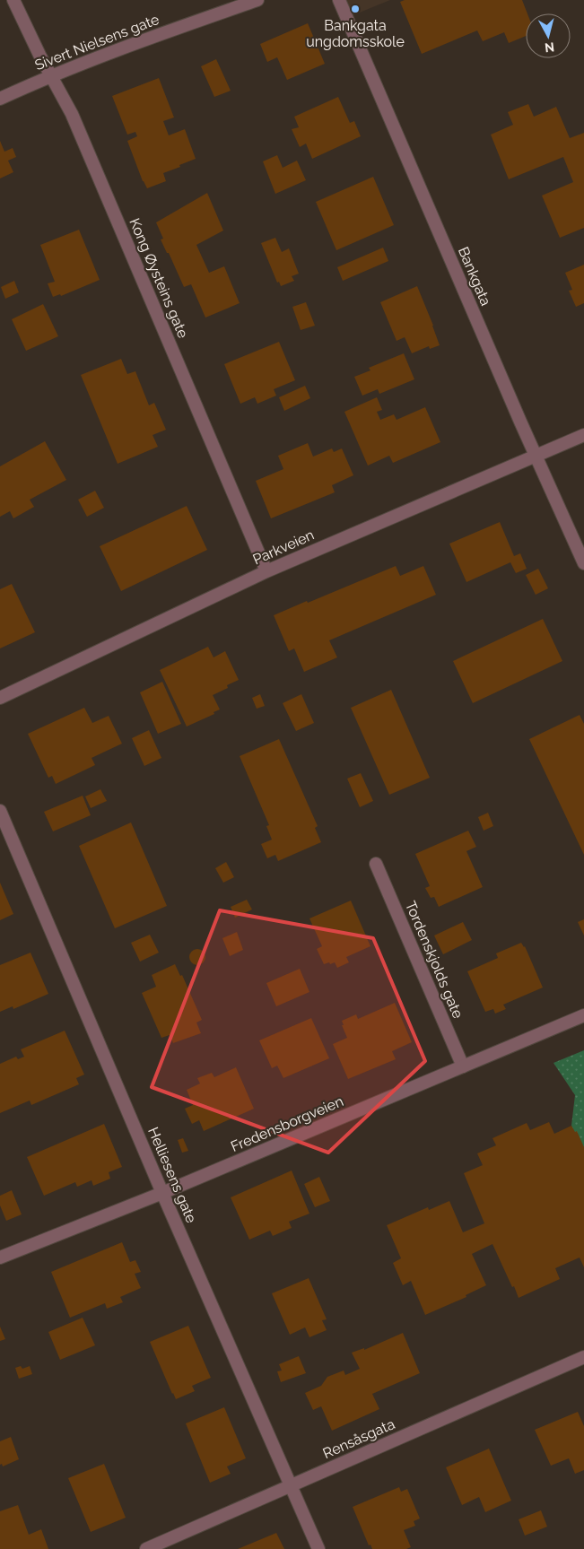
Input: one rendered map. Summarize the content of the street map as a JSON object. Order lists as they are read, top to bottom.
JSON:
{
  "streets": {
    "street": [
      "Sivert Nielsens gate",
      "Bankgata",
      "Kong Øysteins gate",
      "Parkveien",
      "Tordenskjolds gate",
      "Fredensborgveien",
      "Helliesens gate",
      "Rensåsgata"
    ]
  },
  "crossings": [
    ["Sivert Nielsens gate", "Kong Øysteins gate"],
    ["Bankgata", "Parkveien"],
    ["Kong Øysteins gate", "Parkveien"],
    ["Tordenskjolds gate", "Fredensborgveien"],
    ["Fredensborgveien", "Helliesens gate"],
    ["Helliesens gate", "Rensåsgata"]
  ],
  "places": ["Bankgata ungdomsskole"],
  "north": "bottom"
}
